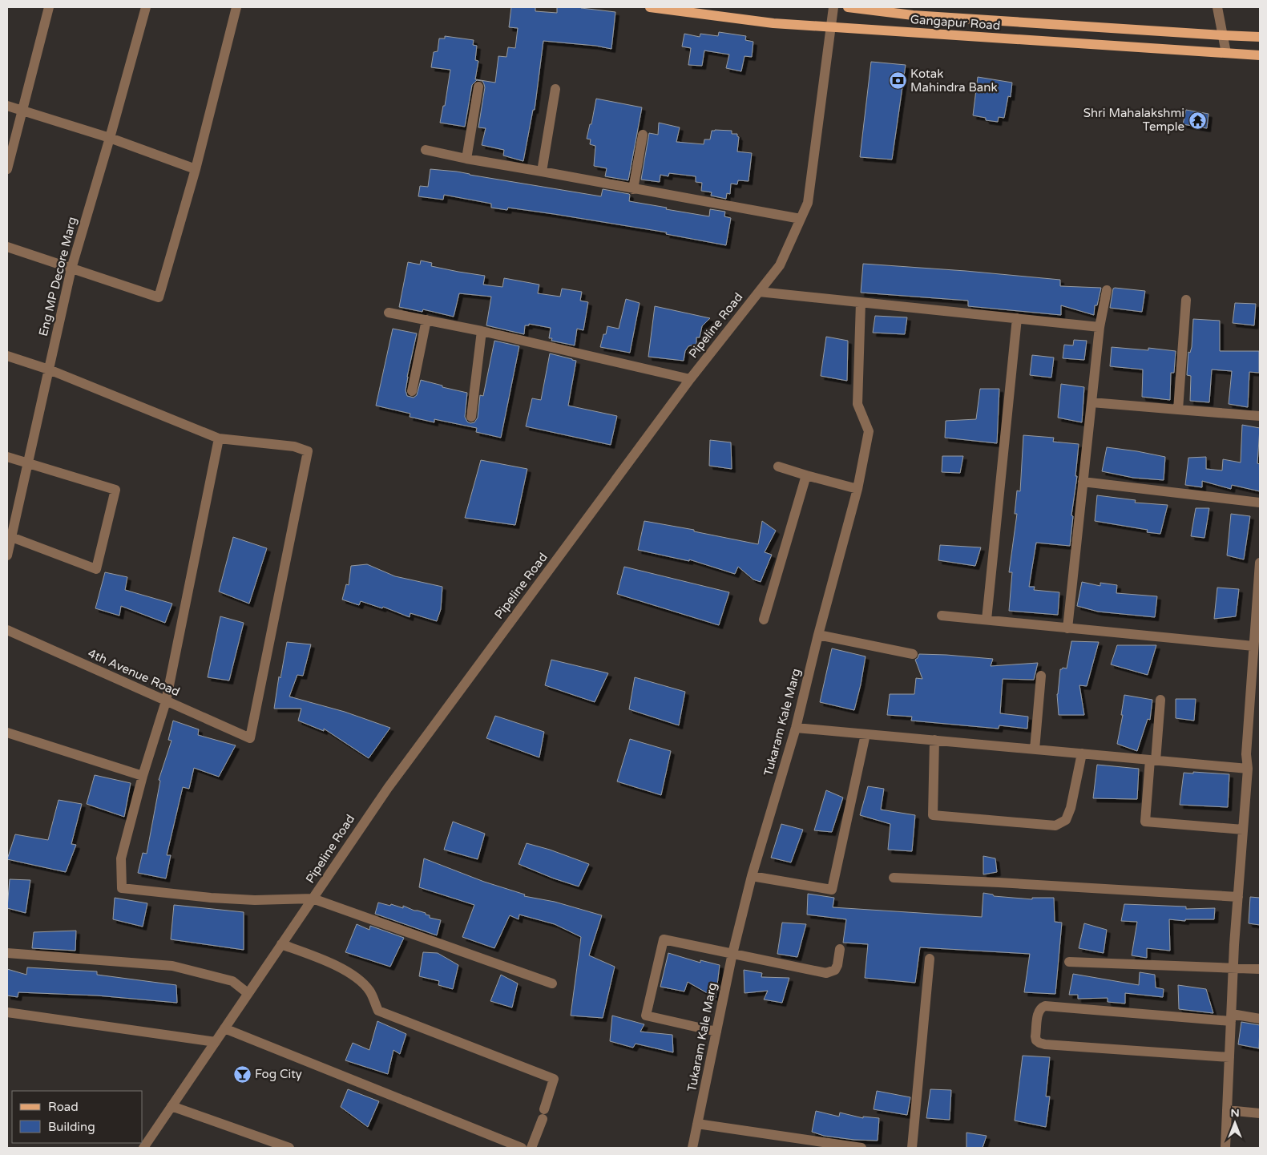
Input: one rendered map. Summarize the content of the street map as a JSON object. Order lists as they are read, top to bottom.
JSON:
{
  "streets": {
    "main road": ["Gangapur Road"],
    "street": [
      "Eng MP Decore Marg",
      "Pipeline Road",
      "4th Avenue Road",
      "Tukaram Kale Marg"
    ]
  },
  "crossings": [
    ["Gangapur Road", "Pipeline Road"]
  ],
  "places": {
    "bank": ["Kotak Mahindra Bank"],
    "temple": ["Shri Mahalakshmi Temple"],
    "bar": ["Fog City"]
  },
  "legend": ["Road", "Building"],
  "north": "top"
}
